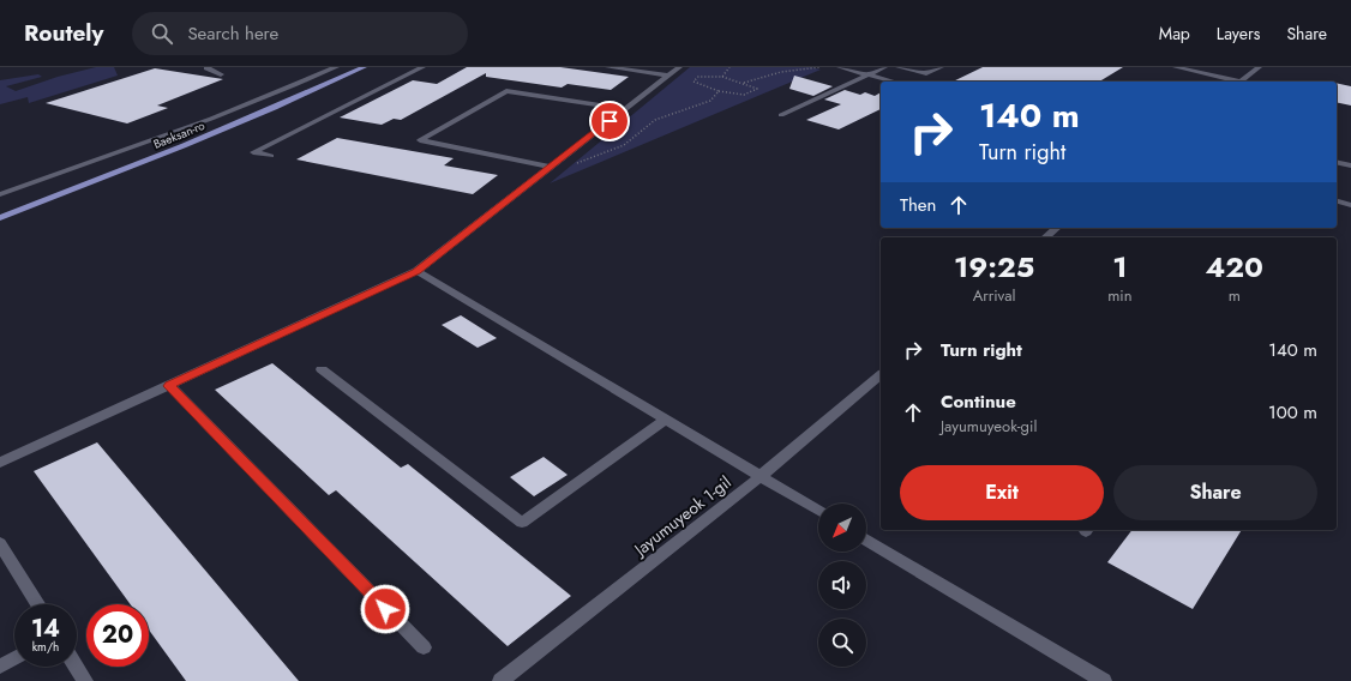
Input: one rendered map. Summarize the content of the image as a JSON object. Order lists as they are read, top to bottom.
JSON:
{
  "streets": {
    "main road": ["Baeksan-ro"],
    "street": ["Jayumuyeok 1-gil"]
  },
  "north": "bottom left",
  "page": {
    "header": "Routely",
    "search": "Search here",
    "nav": ["Map", "Layers", "Share"],
    "turn": ["140 m", "Turn right"],
    "then": "Then",
    "eta": [
      "19:25",
      "Arrival",
      "1",
      "min",
      "420",
      "m"
    ],
    "list": [
      {
        "name": "Turn right",
        "value": "140 m"
      },
      {
        "name": "Continue",
        "note": "Jayumuyeok-gil",
        "value": "100 m"
      }
    ],
    "buttons": ["Exit", "Share"],
    "speed": "14 km/h",
    "limit": "20"
  }
}
